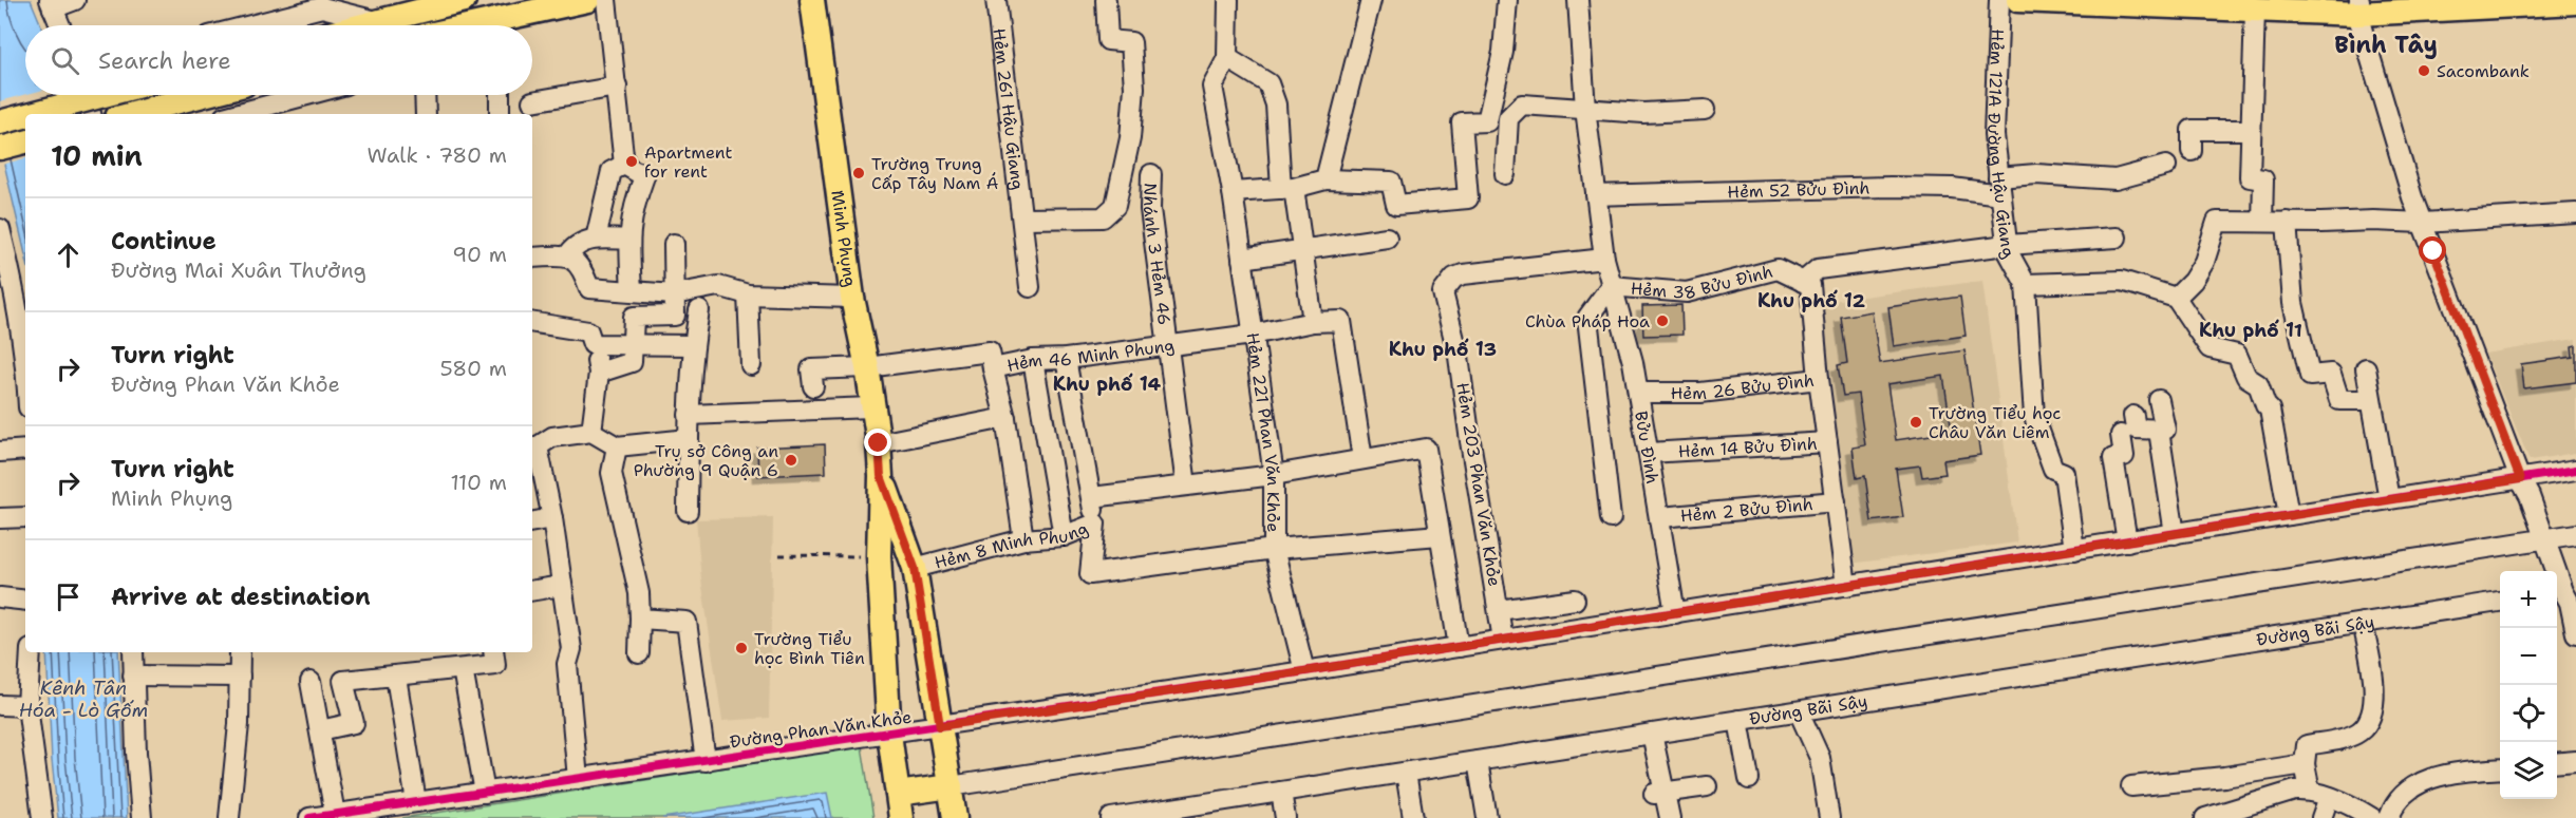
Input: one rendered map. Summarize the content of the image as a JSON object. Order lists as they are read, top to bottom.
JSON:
{
  "streets": {
    "main road": ["Minh Phụng"],
    "street": [
      "Hẻm 261 Hậu Giang",
      "Hẻm 121A Đường Hậu Giang",
      "Hẻm 52 Bửu Đình",
      "Nhánh 3 Hẻm 46",
      "Hẻm 38 Bửu Đình",
      "Hẻm 46 Minh Phụng",
      "Hẻm 26 Bửu Đình",
      "Hẻm 221 Phan Văn Khỏe",
      "Hẻm 14 Bửu Đình",
      "Bửu Đình",
      "Hẻm 203 Phan Văn Khỏe",
      "Hẻm 2 Bửu Đình",
      "Hẻm 8 Minh Phụng",
      "Đường Bãi Sậy",
      "Đường Phan Văn Khỏe"
    ]
  },
  "crossings": [
    ["Hẻm 121A Đường Hậu Giang", "Hẻm 52 Bửu Đình"],
    ["Hẻm 52 Bửu Đình", "Bửu Đình"],
    ["Minh Phụng", "Hẻm 46 Minh Phụng"],
    ["Minh Phụng", "Hẻm 8 Minh Phụng"],
    ["Minh Phụng", "Đường Phan Văn Khỏe"],
    ["Nhánh 3 Hẻm 46", "Hẻm 46 Minh Phụng"],
    ["Hẻm 38 Bửu Đình", "Bửu Đình"],
    ["Hẻm 46 Minh Phụng", "Hẻm 221 Phan Văn Khỏe"],
    ["Hẻm 26 Bửu Đình", "Hẻm 14 Bửu Đình"],
    ["Hẻm 26 Bửu Đình", "Bửu Đình"],
    ["Hẻm 221 Phan Văn Khỏe", "Hẻm 8 Minh Phụng"],
    ["Hẻm 221 Phan Văn Khỏe", "Đường Phan Văn Khỏe"],
    ["Hẻm 14 Bửu Đình", "Bửu Đình"],
    ["Hẻm 14 Bửu Đình", "Hẻm 2 Bửu Đình"],
    ["Bửu Đình", "Hẻm 203 Phan Văn Khỏe"],
    ["Bửu Đình", "Hẻm 2 Bửu Đình"],
    ["Bửu Đình", "Đường Phan Văn Khỏe"],
    ["Hẻm 203 Phan Văn Khỏe", "Đường Phan Văn Khỏe"]
  ],
  "districts": [
    "Bình Tây",
    "Khu phố 12",
    "Khu phố 11",
    "Khu phố 13",
    "Khu phố 14"
  ],
  "water": ["Kênh Tân Hóa - Lò Gốm"],
  "places": [
    "Sacombank",
    "Apartment for rent",
    "Trường Trung Cấp Tây Nam Á",
    "Chùa Pháp Hoa",
    "Trường Tiểu học Châu Văn Liêm",
    "Trụ sở Công an Phường 9 Quận 6",
    "Trường Tiểu học Bình Tiên"
  ],
  "page": {
    "search": "Search here",
    "heading": ["10 min", "Walk · 780 m"],
    "list": [
      ["Continue", "Đường Mai Xuân Thưởng", "90 m"],
      ["Turn right", "Đường Phan Văn Khỏe", "580 m"],
      ["Turn right", "Minh Phụng", "110 m"],
      "Arrive at destination"
    ],
    "map_buttons": ["+", "−"]
  }
}
